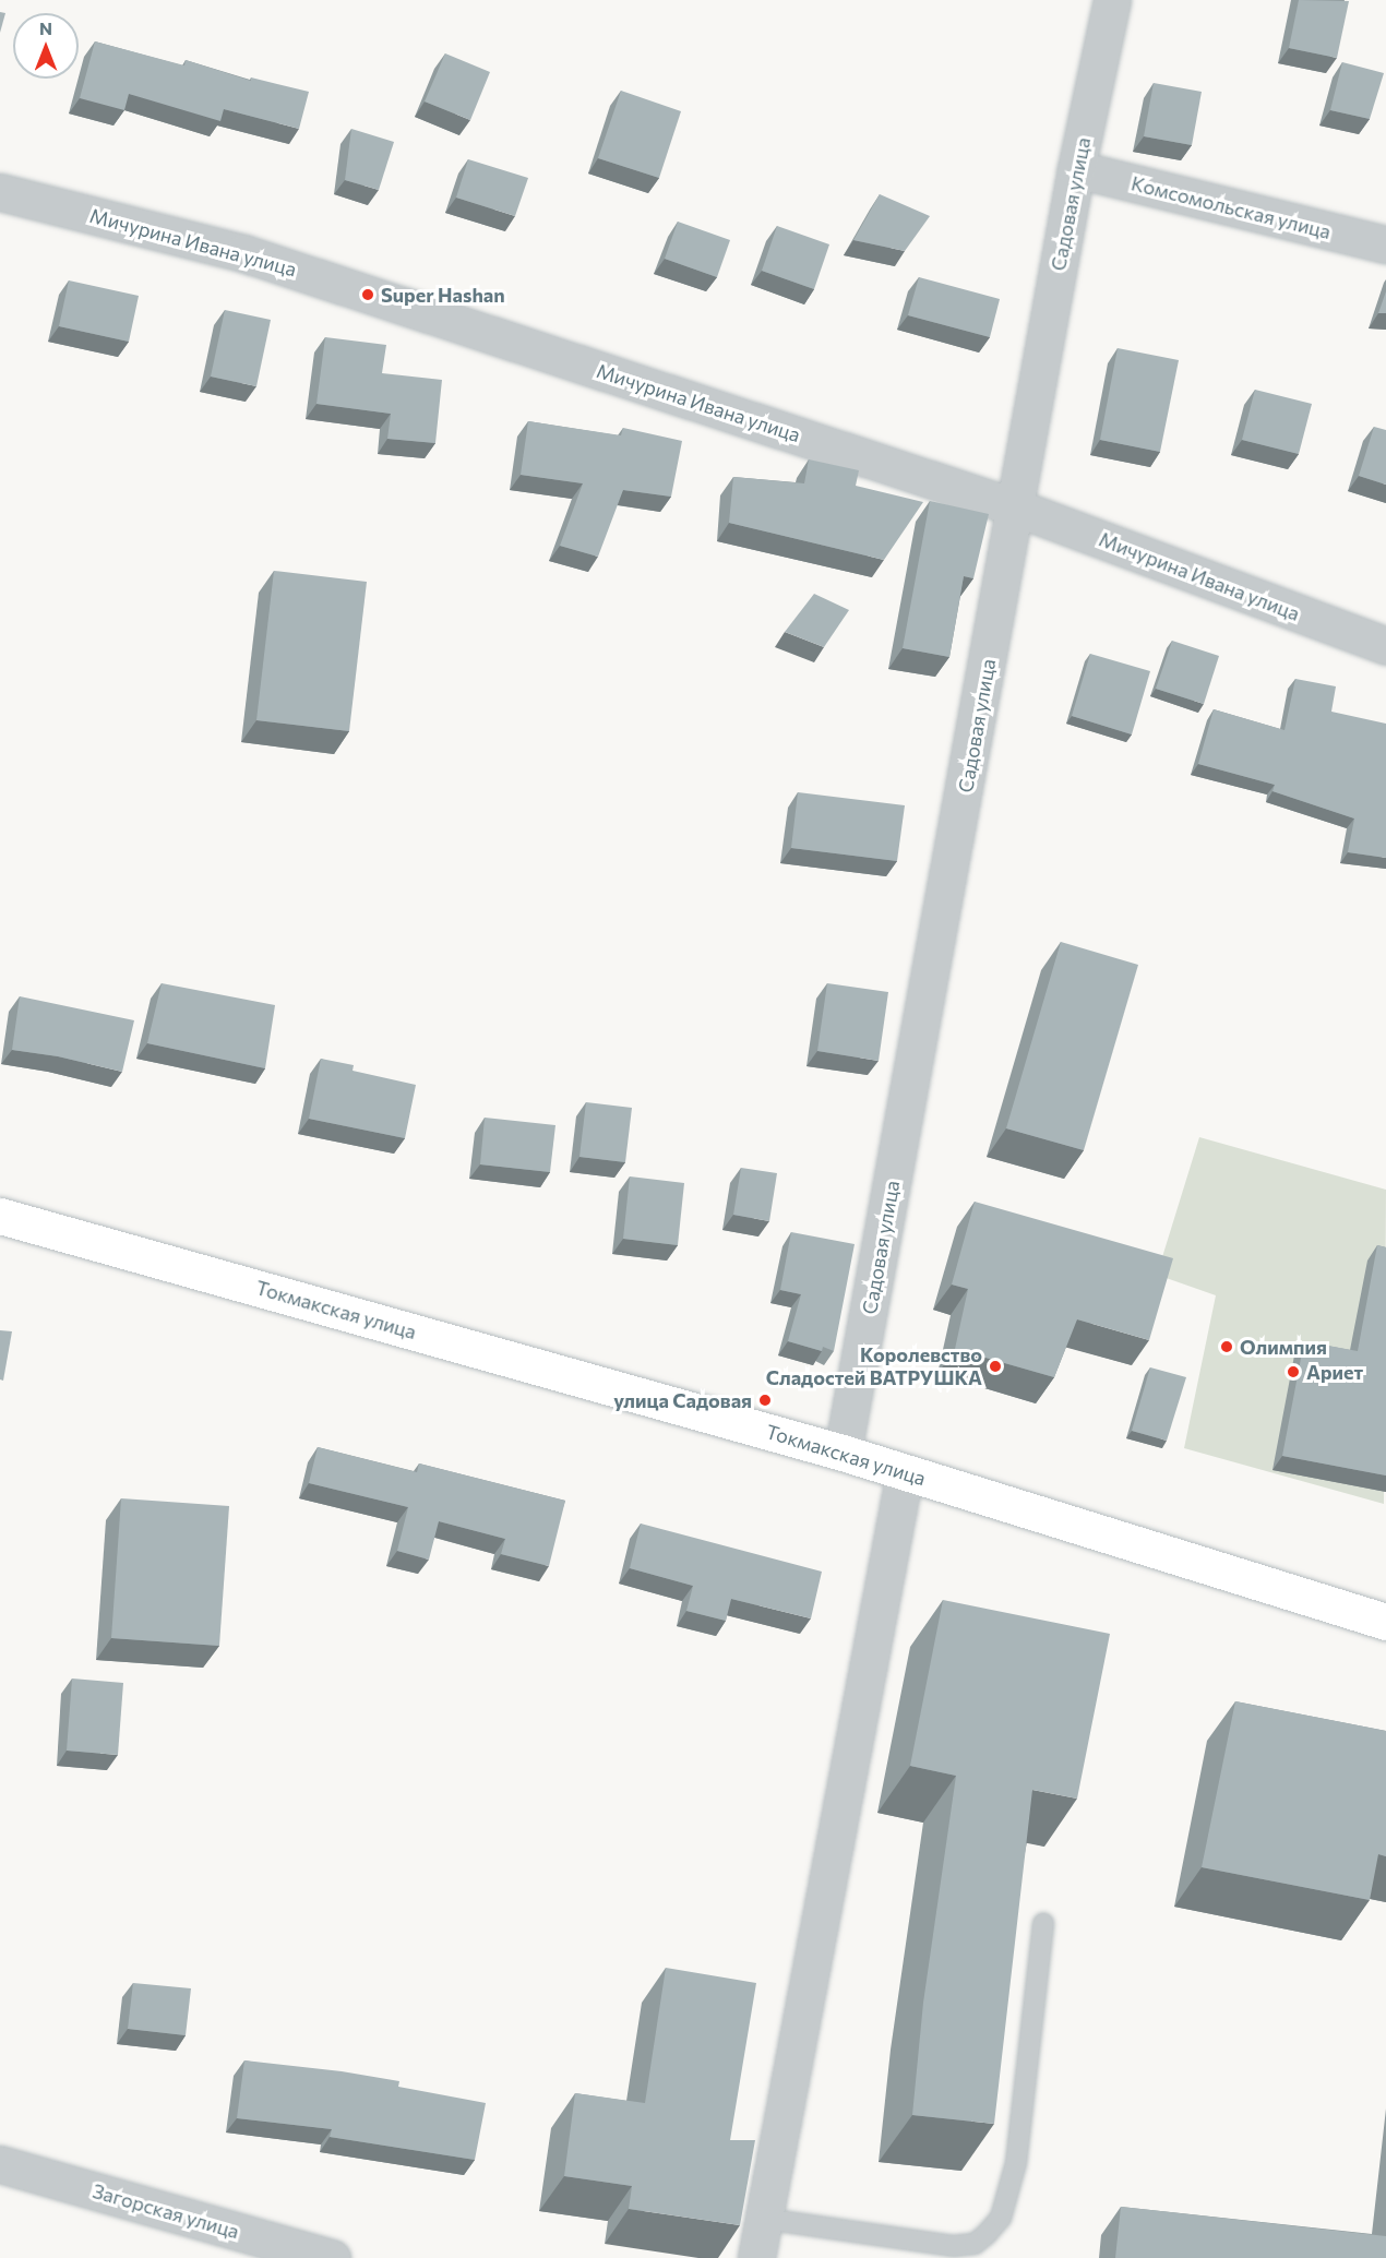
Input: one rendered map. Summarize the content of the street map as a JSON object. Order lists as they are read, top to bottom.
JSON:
{
  "streets": {
    "main road": ["Токмакская улица"],
    "street": [
      "Садовая улица",
      "Комсомольская улица",
      "Мичурина Ивана улица",
      "Загорская улица"
    ]
  },
  "crossings": [
    ["Садовая улица", "Комсомольская улица"],
    ["Садовая улица", "Мичурина Ивана улица"],
    ["Садовая улица", "Токмакская улица"]
  ],
  "places": [
    "Super Hashan",
    "Олимпия",
    "Королевство Сладостей ВАТРУШКА",
    "Ариет",
    "улица Садовая"
  ],
  "north": "top"
}
